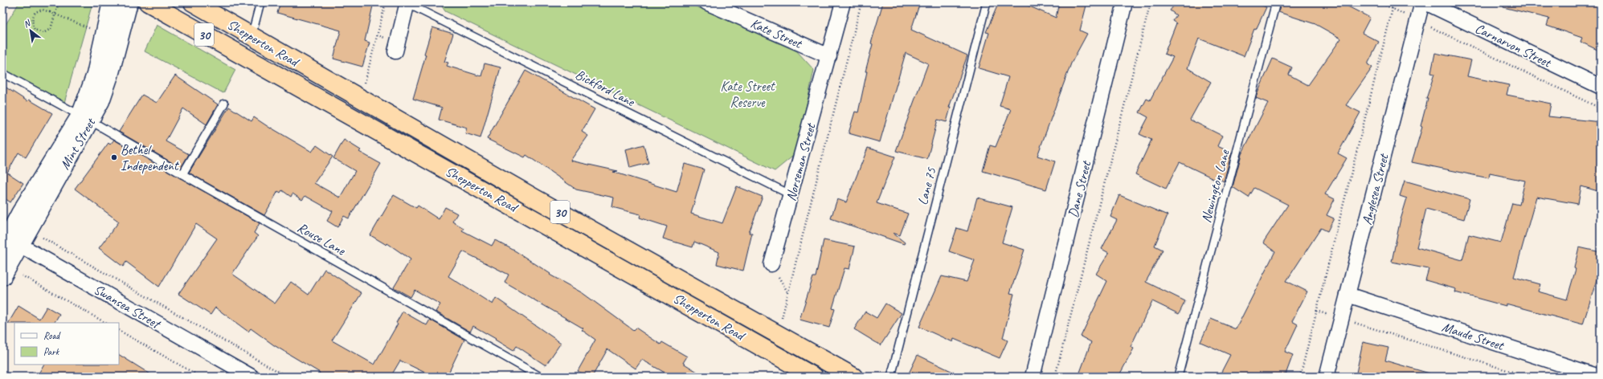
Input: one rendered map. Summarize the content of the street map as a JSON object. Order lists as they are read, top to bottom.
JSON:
{
  "streets": {
    "highway": ["30", "Shepperton Road"],
    "main road": ["Mint Street"],
    "street": [
      "Kate Street",
      "Carnarvon Street",
      "Norseman Street",
      "Dane Street",
      "Anglesea Street",
      "Swansea Street",
      "Maude Street"
    ],
    "lane": [
      "Bickford Lane",
      "Lane 75",
      "Newington Lane",
      "Rouse Lane"
    ]
  },
  "crossings": [
    ["Kate Street", "Norseman Street"],
    ["Bickford Lane", "Norseman Street"],
    ["Mint Street", "Rouse Lane"],
    ["Mint Street", "Swansea Street"],
    ["Anglesea Street", "Maude Street"]
  ],
  "parks": ["Kate Street Reserve"],
  "places": ["Bethel Independent"],
  "legend": ["Road", "Park"],
  "north": "top left"
}
